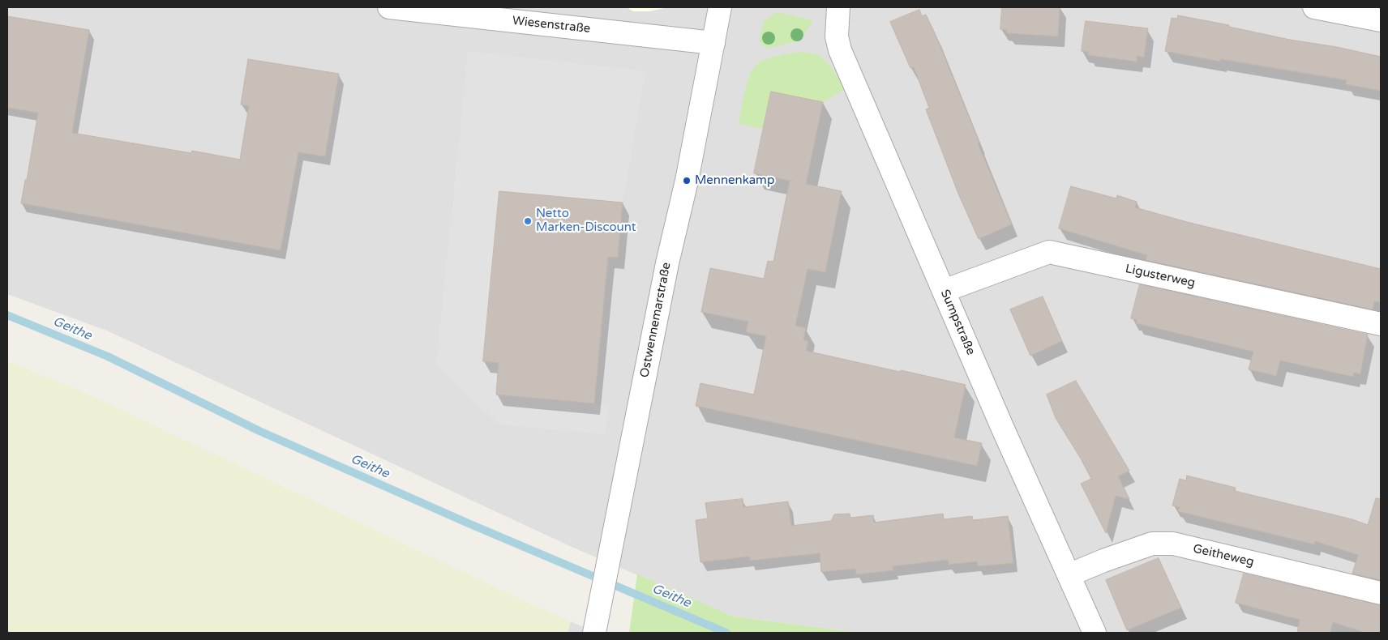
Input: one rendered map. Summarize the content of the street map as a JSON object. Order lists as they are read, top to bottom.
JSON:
{
  "streets": {
    "street": [
      "Wiesenstraße",
      "Ligusterweg",
      "Ostwennemarstraße",
      "Sumpstraße",
      "Geitheweg"
    ]
  },
  "crossings": [
    ["Wiesenstraße", "Ostwennemarstraße"],
    ["Ligusterweg", "Sumpstraße"],
    ["Sumpstraße", "Geitheweg"]
  ],
  "water": ["Geithe"],
  "places": ["Mennenkamp", "Netto Marken-Discount"]
}
